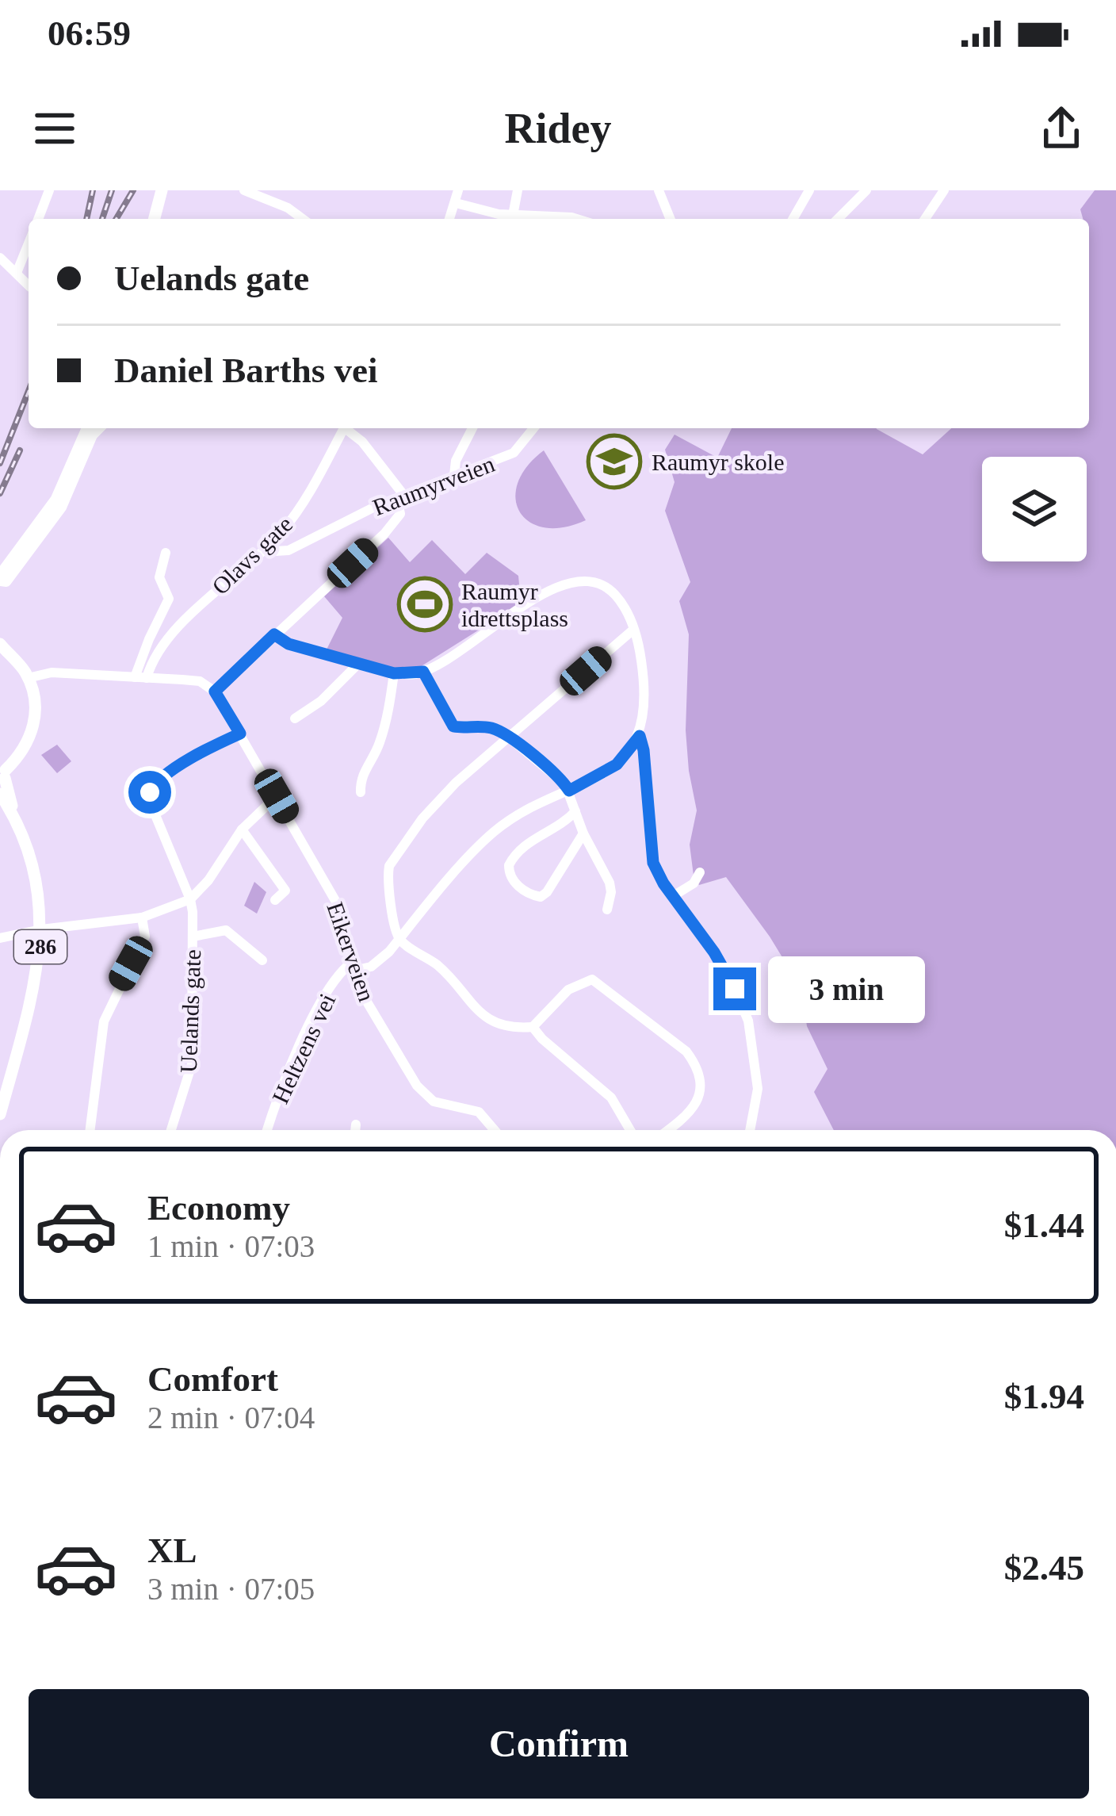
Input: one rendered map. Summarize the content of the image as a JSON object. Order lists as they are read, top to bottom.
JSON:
{
  "streets": {
    "main road": ["286"],
    "street": [
      "Raumyrveien",
      "Olavs gate",
      "Eikerveien",
      "Uelands gate",
      "Heltzens vei"
    ]
  },
  "crossings": [
    ["Raumyrveien", "Olavs gate"],
    ["Eikerveien", "Uelands gate"],
    ["Eikerveien", "Heltzens vei"]
  ],
  "places": {
    "school or university": ["Raumyr skole"],
    "sports": ["Raumyr idrettsplass"]
  },
  "page": {
    "status": "06:59",
    "header": "Ridey",
    "banner": ["Uelands gate", "Daniel Barths vei"],
    "bubble": "3 min",
    "list": [
      {
        "name": "Economy",
        "note": "1 min · 07:03",
        "value": "$1.44"
      },
      {
        "name": "Comfort",
        "note": "2 min · 07:04",
        "value": "$1.94"
      },
      {
        "name": "XL",
        "note": "3 min · 07:05",
        "value": "$2.45"
      }
    ],
    "buttons": "Confirm"
  }
}
